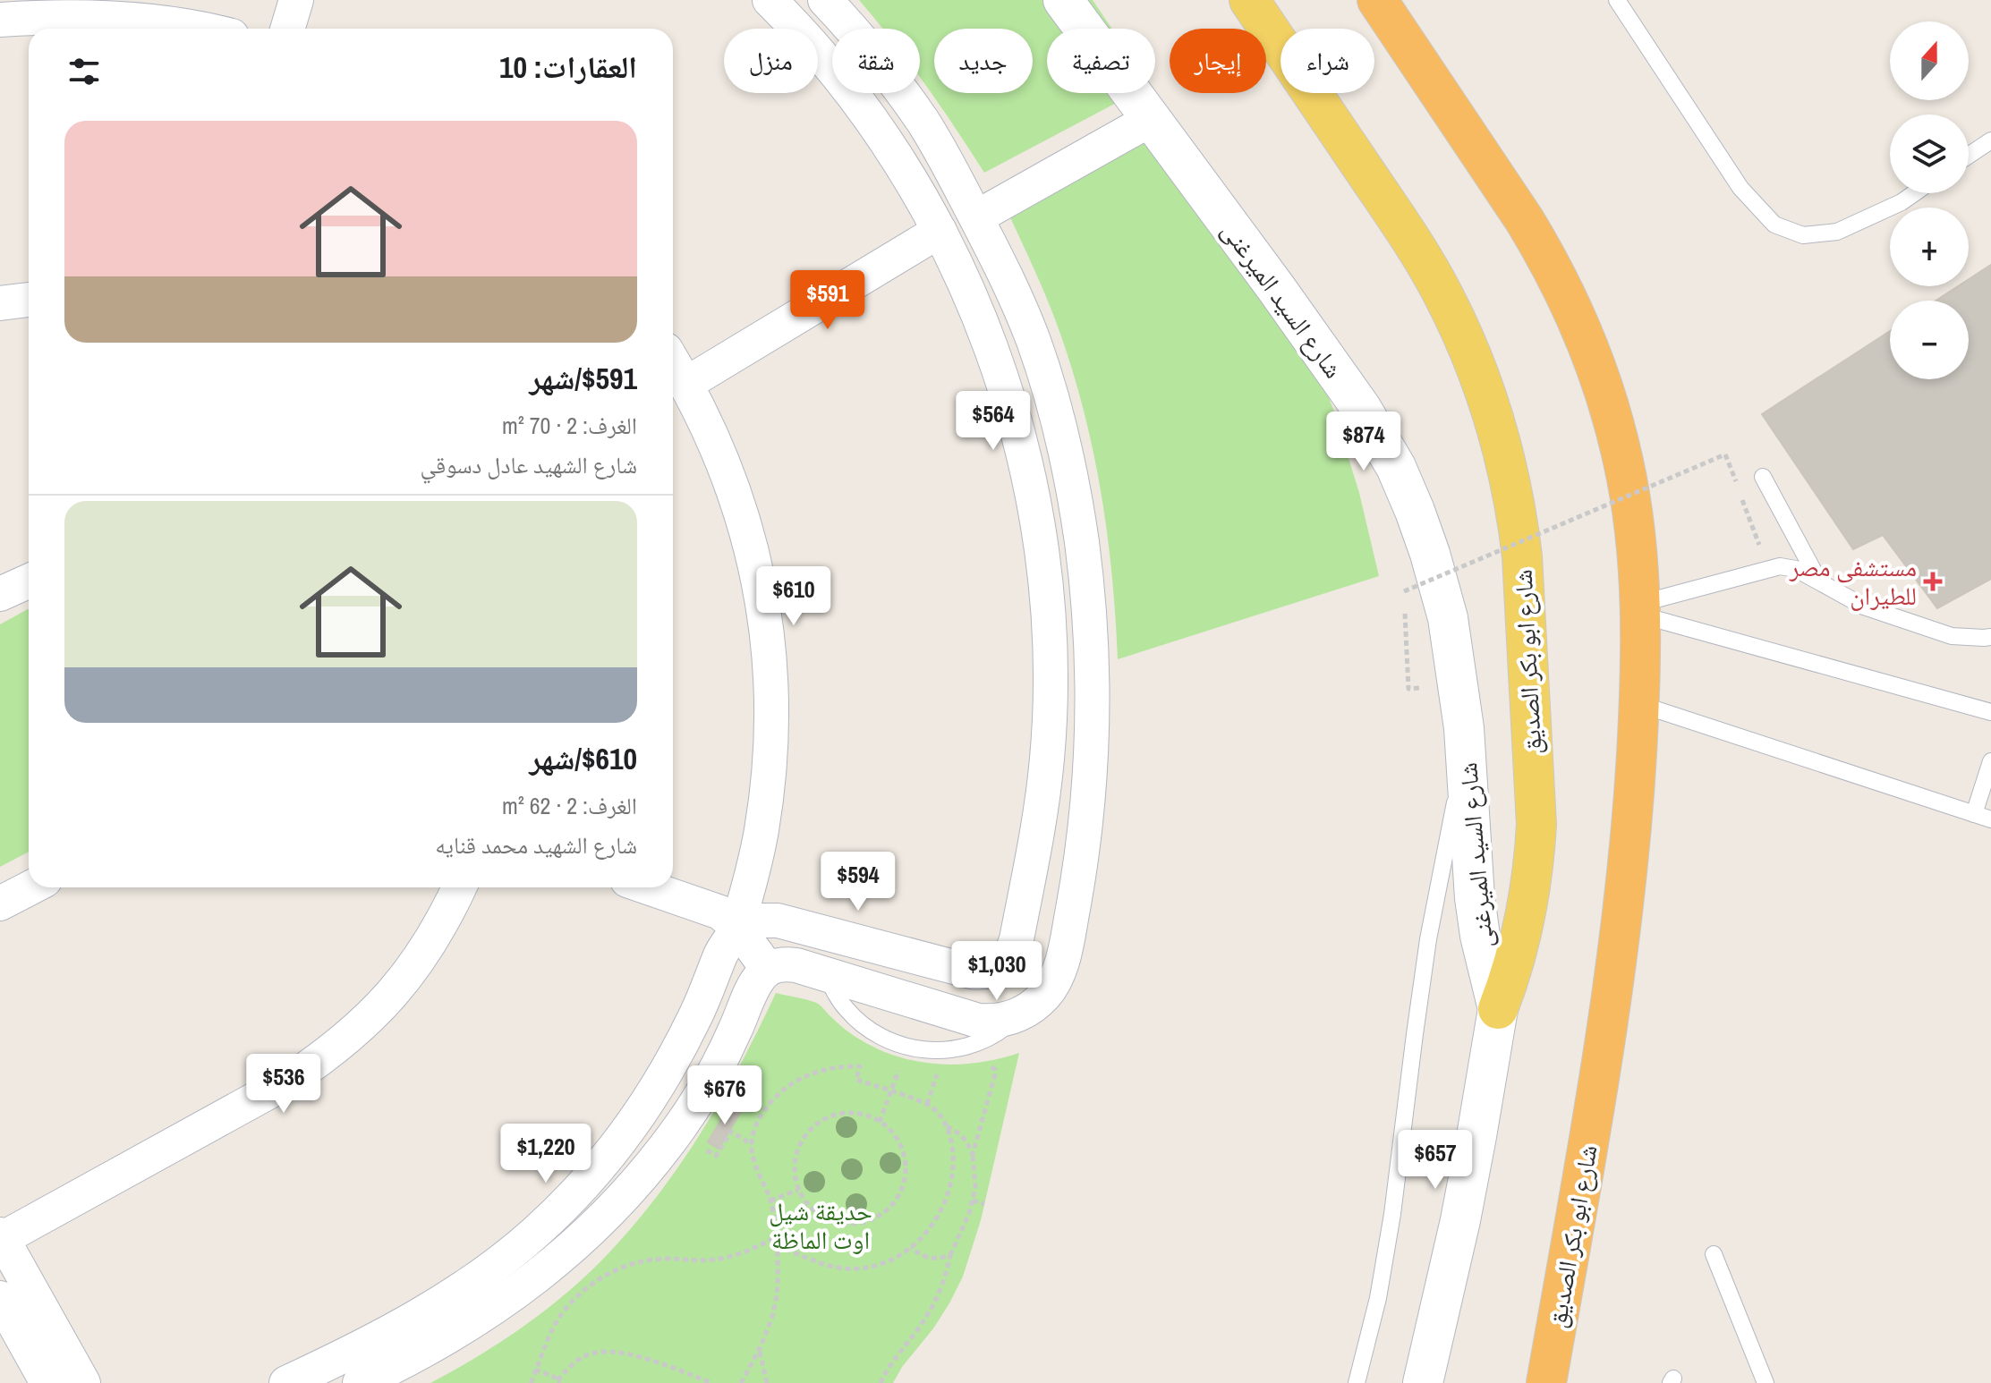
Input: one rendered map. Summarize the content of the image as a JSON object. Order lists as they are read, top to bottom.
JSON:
{
  "streets": {
    "highway": ["شارع ابو بكر الصديق"],
    "main road": ["شارع السيد الميرغنى"]
  },
  "crossings": [
    ["شارع السيد الميرغنى", "شارع ابو بكر الصديق"]
  ],
  "parks": ["حديقة شيل اوت الماظة"],
  "places": {
    "health": ["مستشفى مصر للطيران"]
  },
  "north": "top",
  "page": {
    "map_buttons": ["+", "−"],
    "chip": [
      "شراء",
      "إيجار",
      "تصفية",
      "جديد",
      "شقة",
      "منزل"
    ],
    "heading": "العقارات: 10",
    "list": [
      {
        "name": "$591/شهر",
        "note": "الغرف: 2 · 70 m² · شارع الشهيد عادل دسوقي"
      },
      {
        "name": "$610/شهر",
        "note": "الغرف: 2 · 62 m² · شارع الشهيد محمد قنايه"
      }
    ],
    "price": [
      "$591",
      "$564",
      "$874",
      "$610",
      "$594",
      "$1,030",
      "$536",
      "$676",
      "$1,220",
      "$657"
    ]
  }
}
